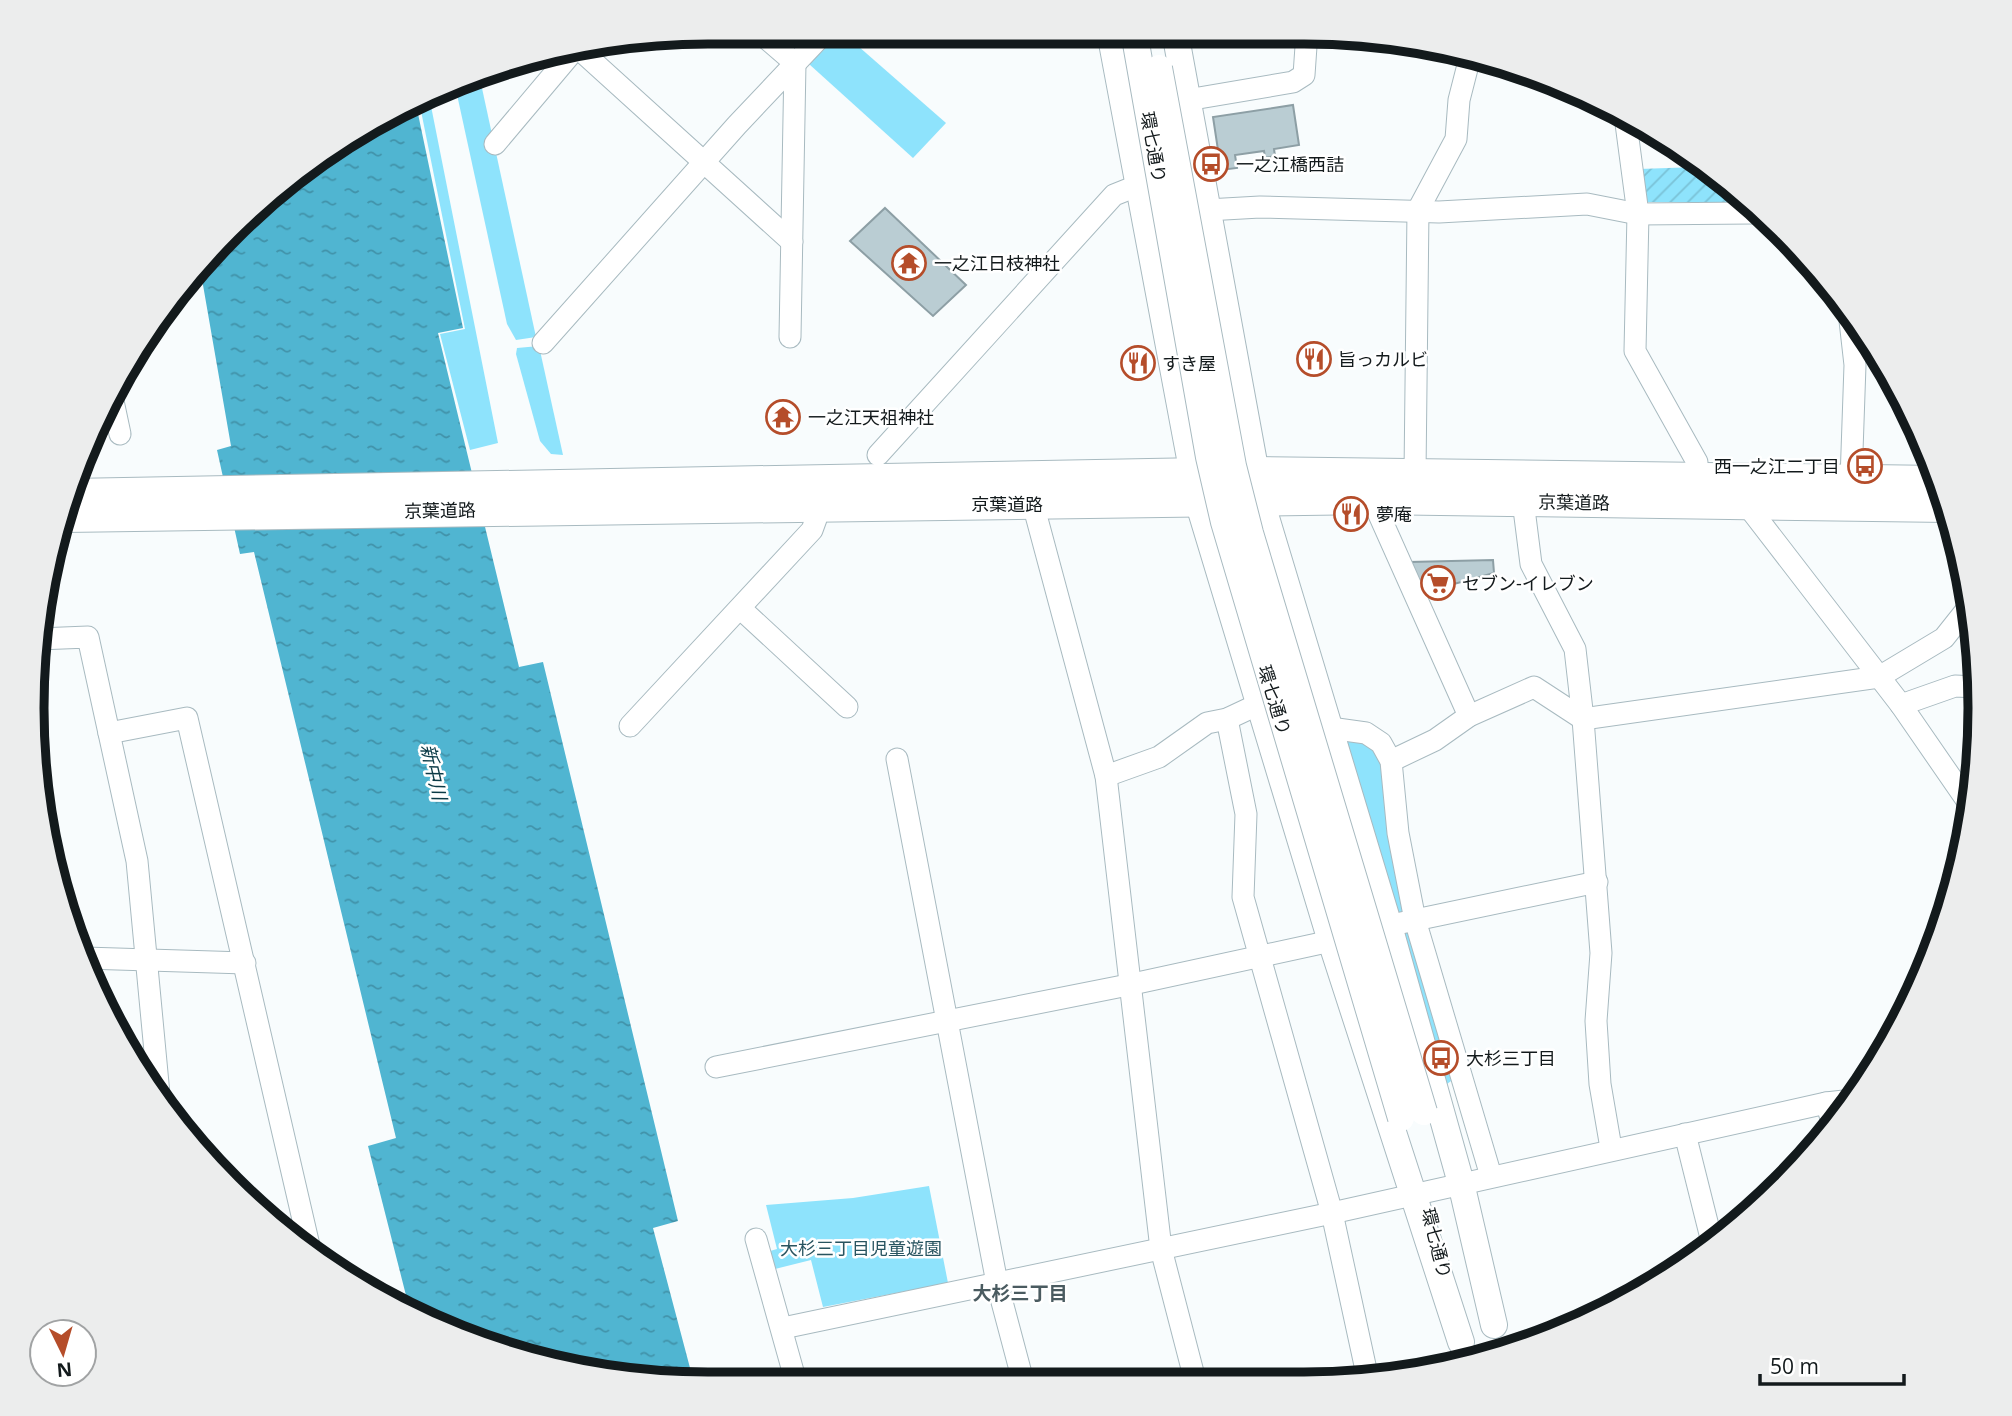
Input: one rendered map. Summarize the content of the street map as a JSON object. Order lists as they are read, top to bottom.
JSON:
{
  "streets": {
    "highway": ["京葉道路"],
    "main road": ["環七通り"]
  },
  "districts": ["大杉三丁目"],
  "water": ["新中川"],
  "parks": ["大杉三丁目児童遊園"],
  "places": {
    "bus stop": ["一之江橋西詰", "西一之江二丁目", "大杉三丁目"],
    "temple": ["一之江日枝神社", "一之江天祖神社"],
    "restaurant": ["旨っカルビ", "すき屋", "夢庵"],
    "supermarket": ["セブン-イレブン"]
  },
  "scale_bar": "50 m",
  "north": "bottom"
}
